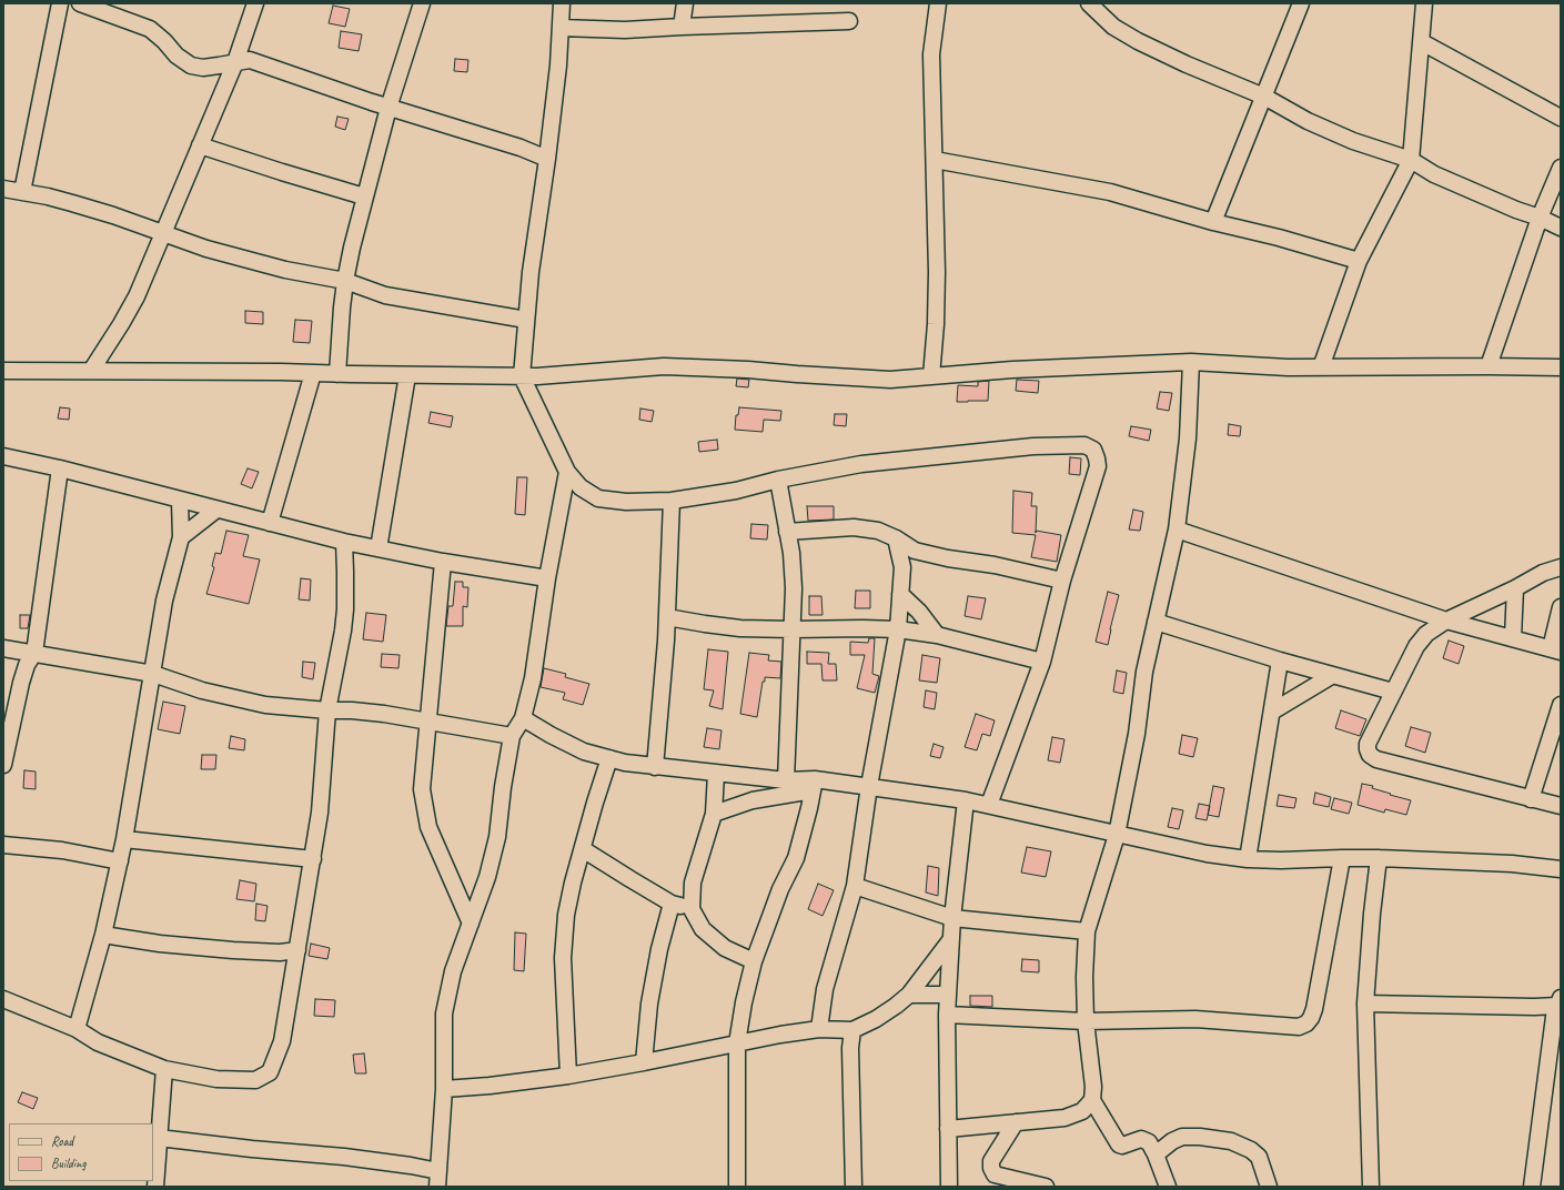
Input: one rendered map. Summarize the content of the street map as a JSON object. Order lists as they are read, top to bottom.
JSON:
{
  "legend": ["Road", "Building"]
}
